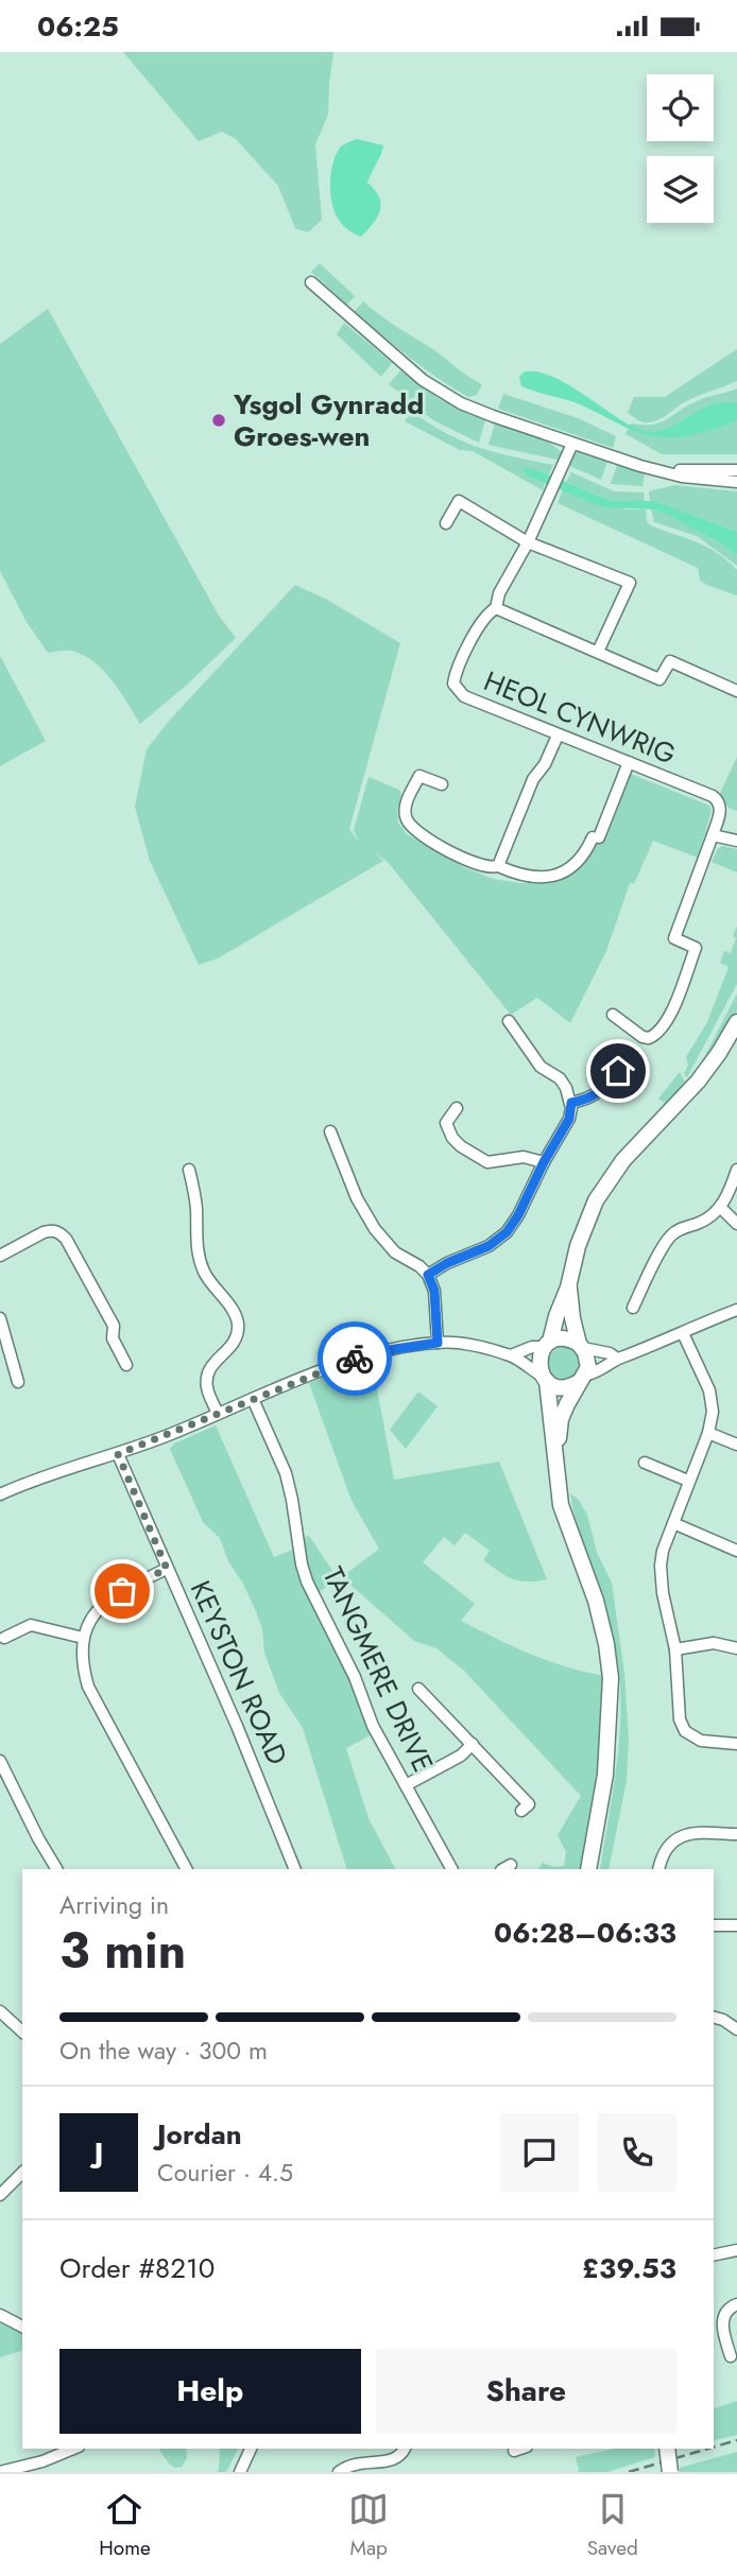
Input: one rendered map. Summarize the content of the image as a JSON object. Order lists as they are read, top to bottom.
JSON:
{
  "streets": {
    "street": ["HEOL CYNWRIG", "TANGMERE DRIVE", "KEYSTON ROAD"]
  },
  "places": ["Ysgol Gynradd Groes-wen"],
  "page": {
    "status": "06:25",
    "heading": ["3 min", "Arriving in", "06:28–06:33"],
    "panel": [
      "Jordan",
      "Courier · 4.5",
      "Order #8210",
      "£39.53"
    ],
    "bar": "On the way · 300 m",
    "round": "J",
    "buttons": ["Help", "Share"],
    "tabs": ["Home", "Map", "Saved"]
  }
}
